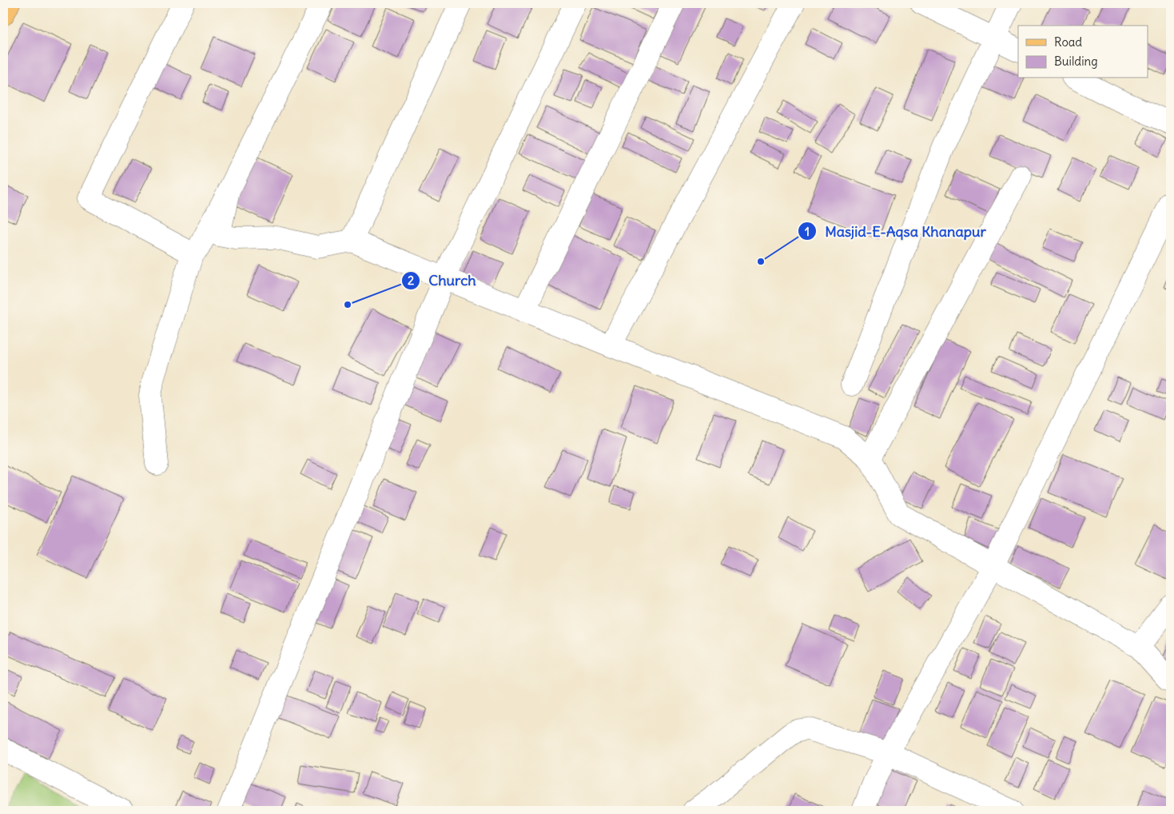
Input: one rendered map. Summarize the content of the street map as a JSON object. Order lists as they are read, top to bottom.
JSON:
{
  "places": ["Masjid-E-Aqsa Khanapur", "Church"],
  "legend": ["Road", "Building"]
}
